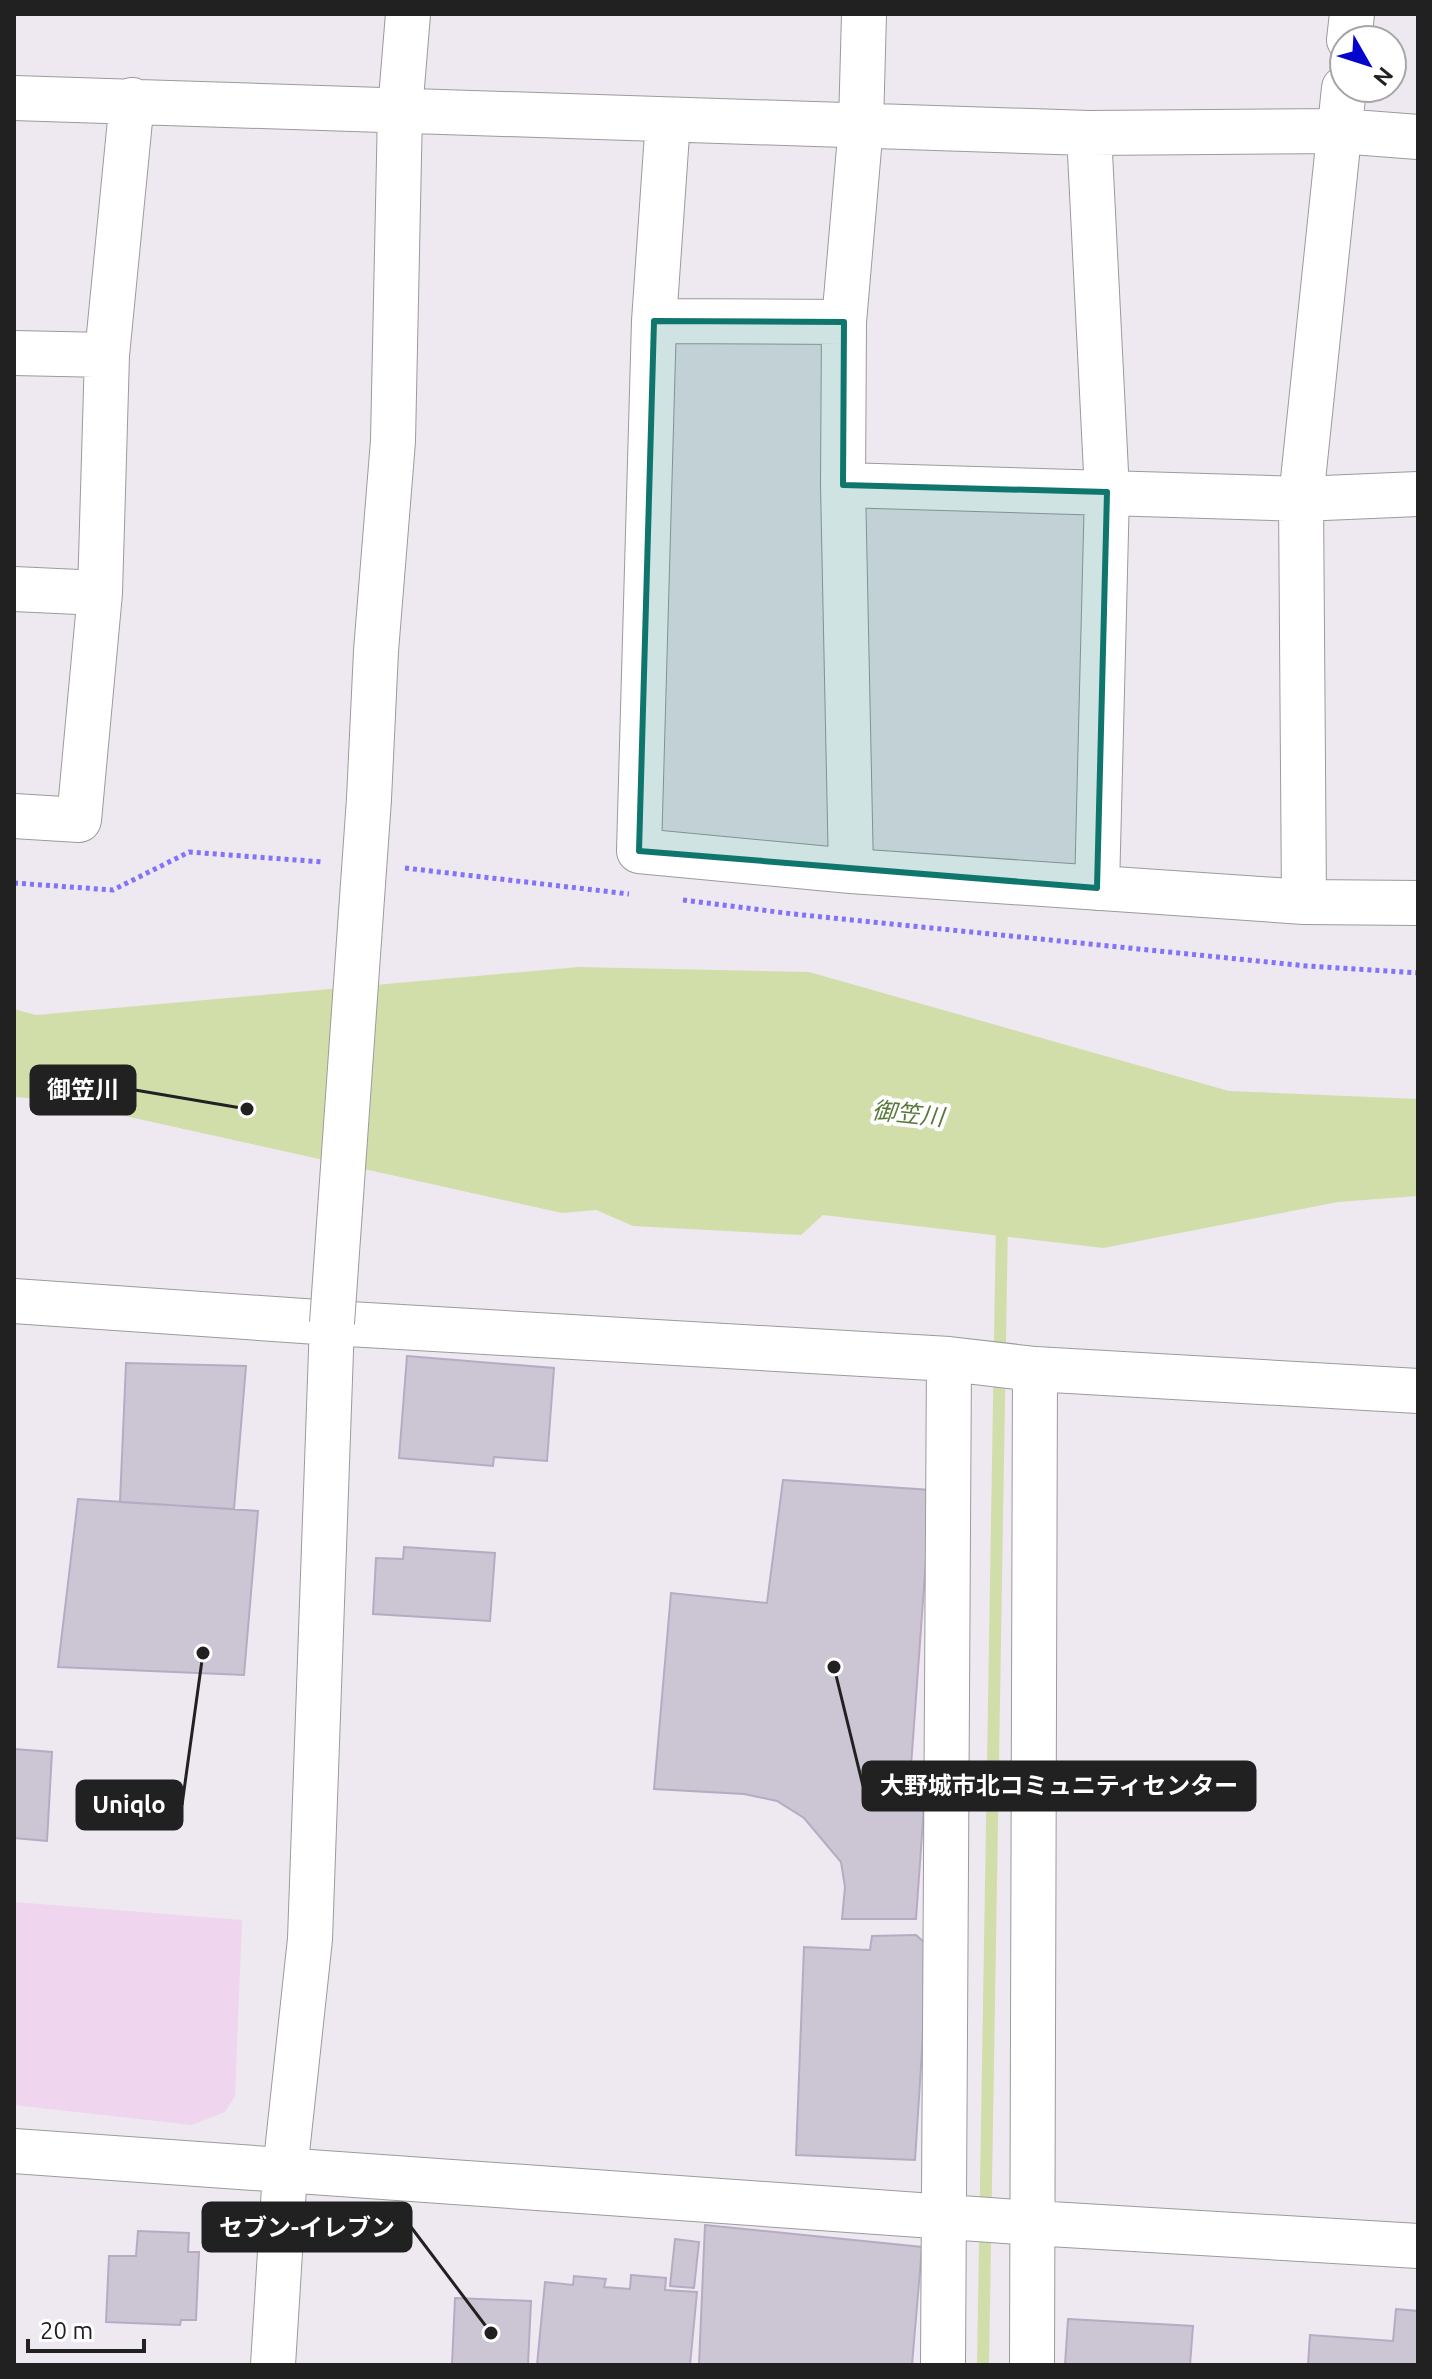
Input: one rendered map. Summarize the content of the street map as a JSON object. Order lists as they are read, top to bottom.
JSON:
{
  "water": ["御笠川"],
  "places": [
    "御笠川",
    "Uniqlo",
    "大野城市北コミュニティセンター",
    "セブン-イレブン"
  ],
  "scale_bar": "20 m",
  "north": "bottom right"
}
